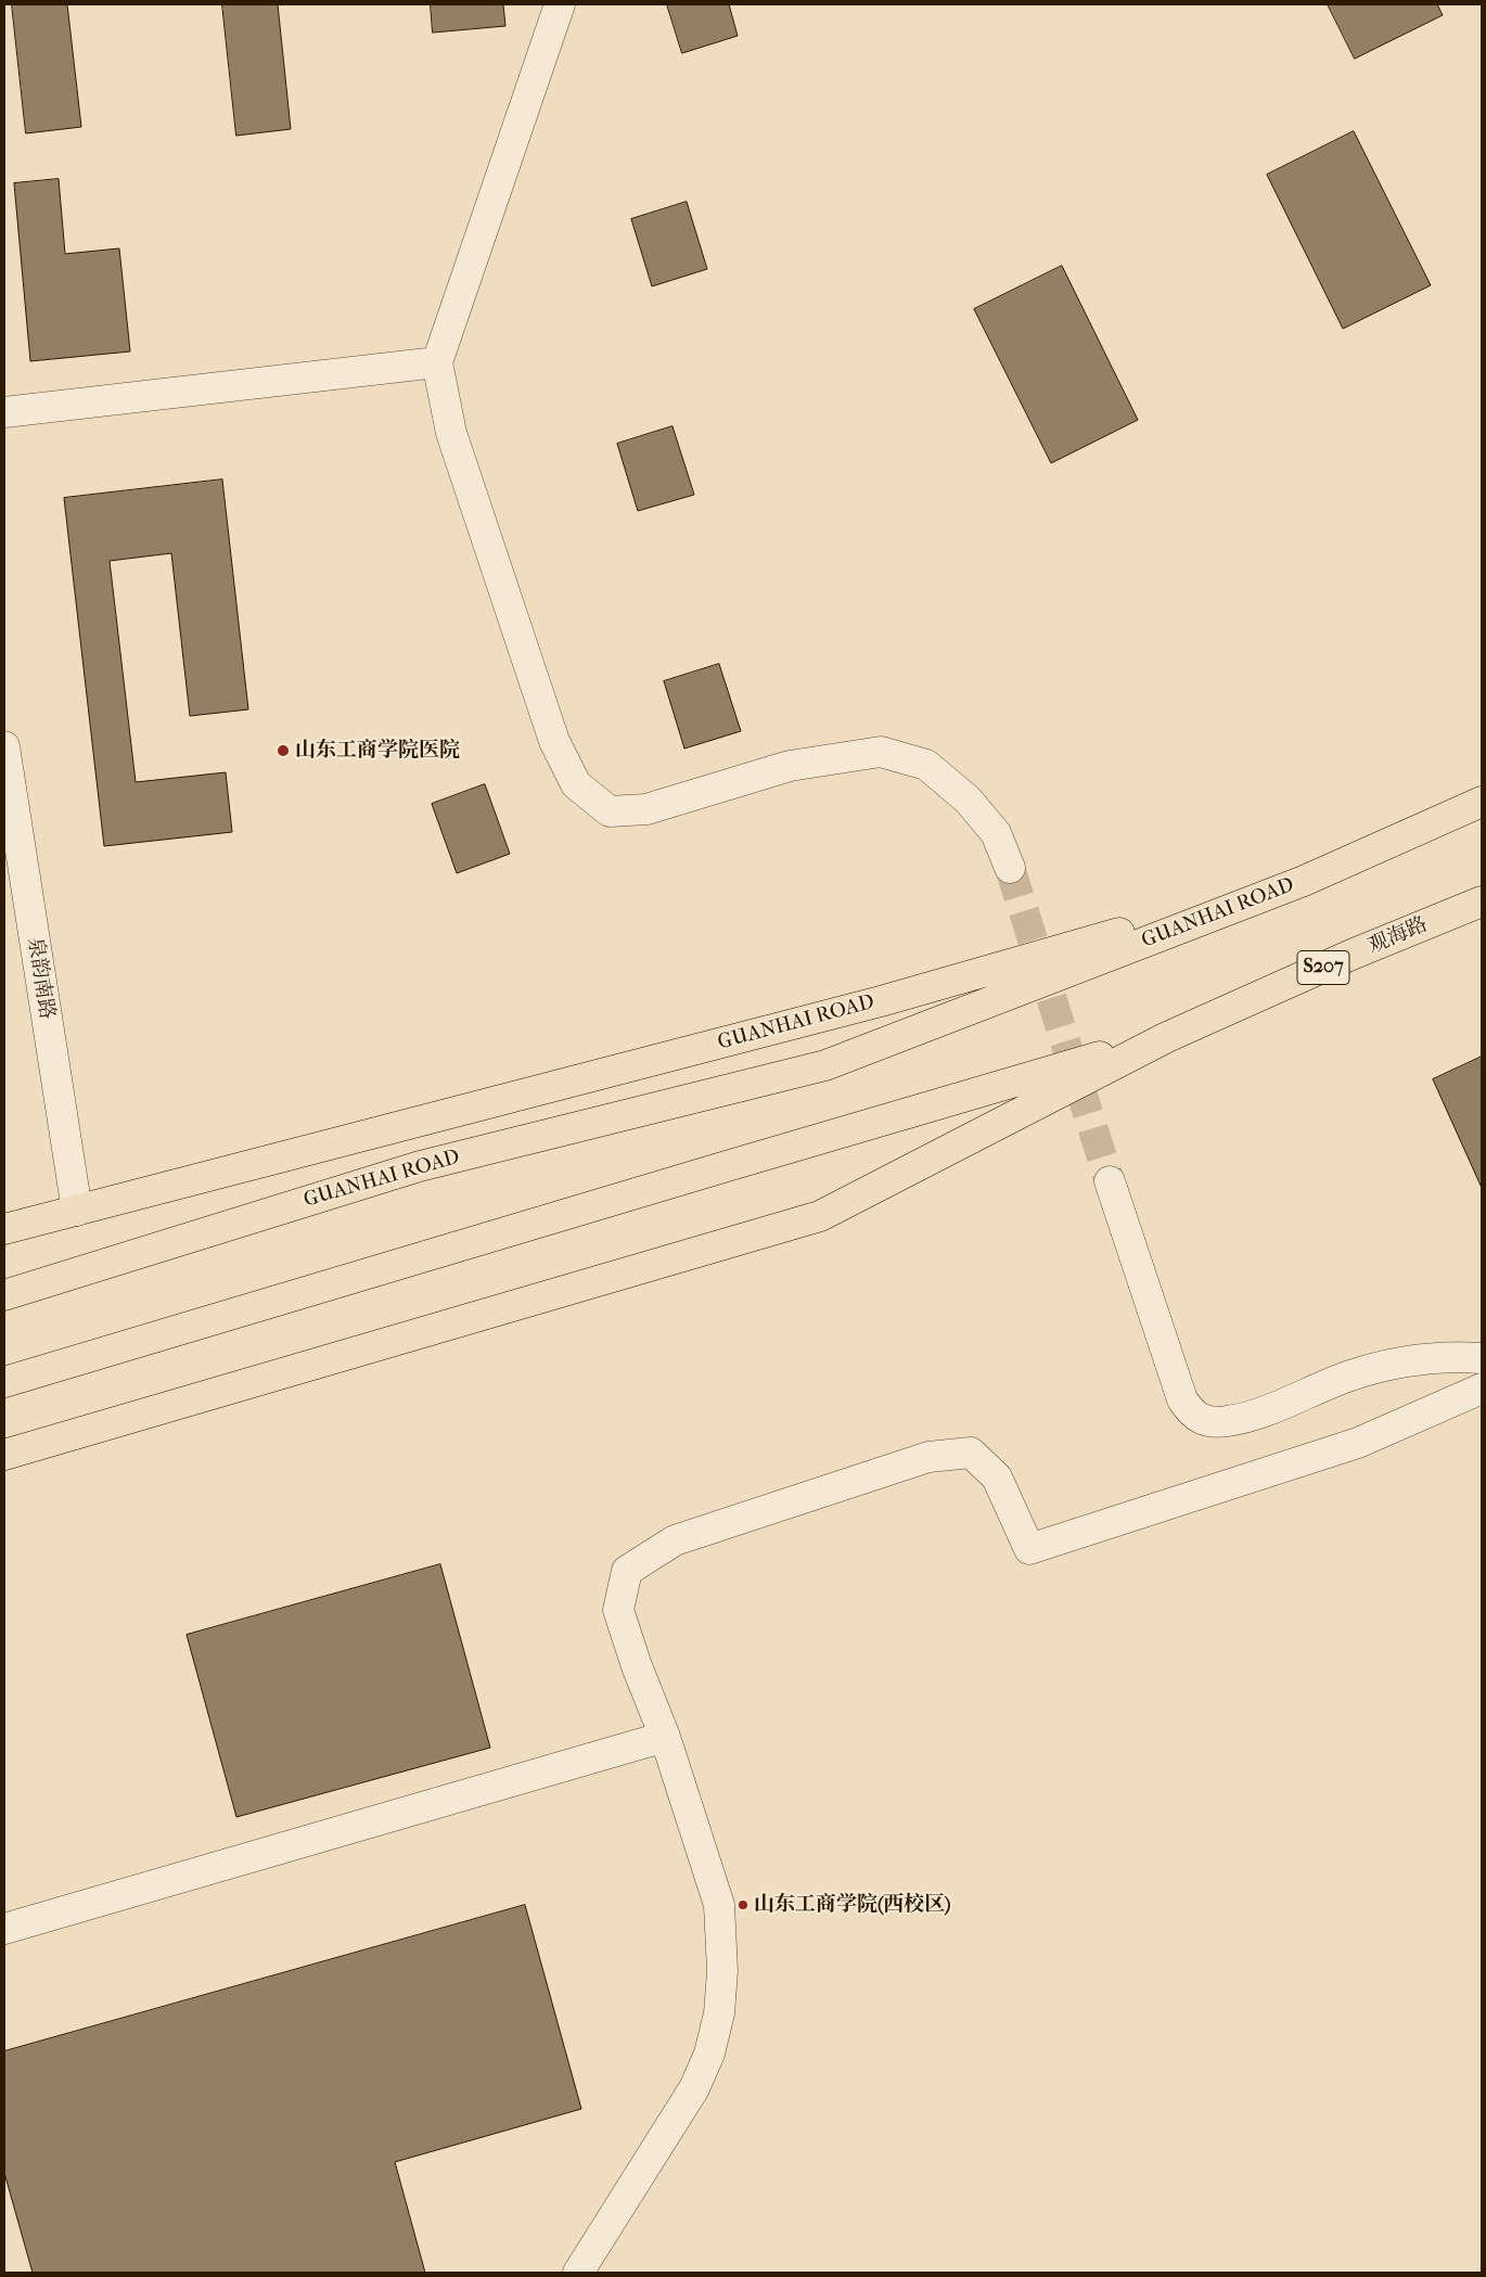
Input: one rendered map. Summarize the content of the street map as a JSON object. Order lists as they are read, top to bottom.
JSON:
{
  "streets": {
    "main road": ["GUANHAI ROAD", "观海路", "S207"],
    "street": ["泉韵南路"]
  },
  "crossings": [
    ["GUANHAI ROAD", "泉韵南路"],
    ["观海路", "S207"]
  ],
  "places": ["山东工商学院医院", "山东工商学院(西校区)"]
}
